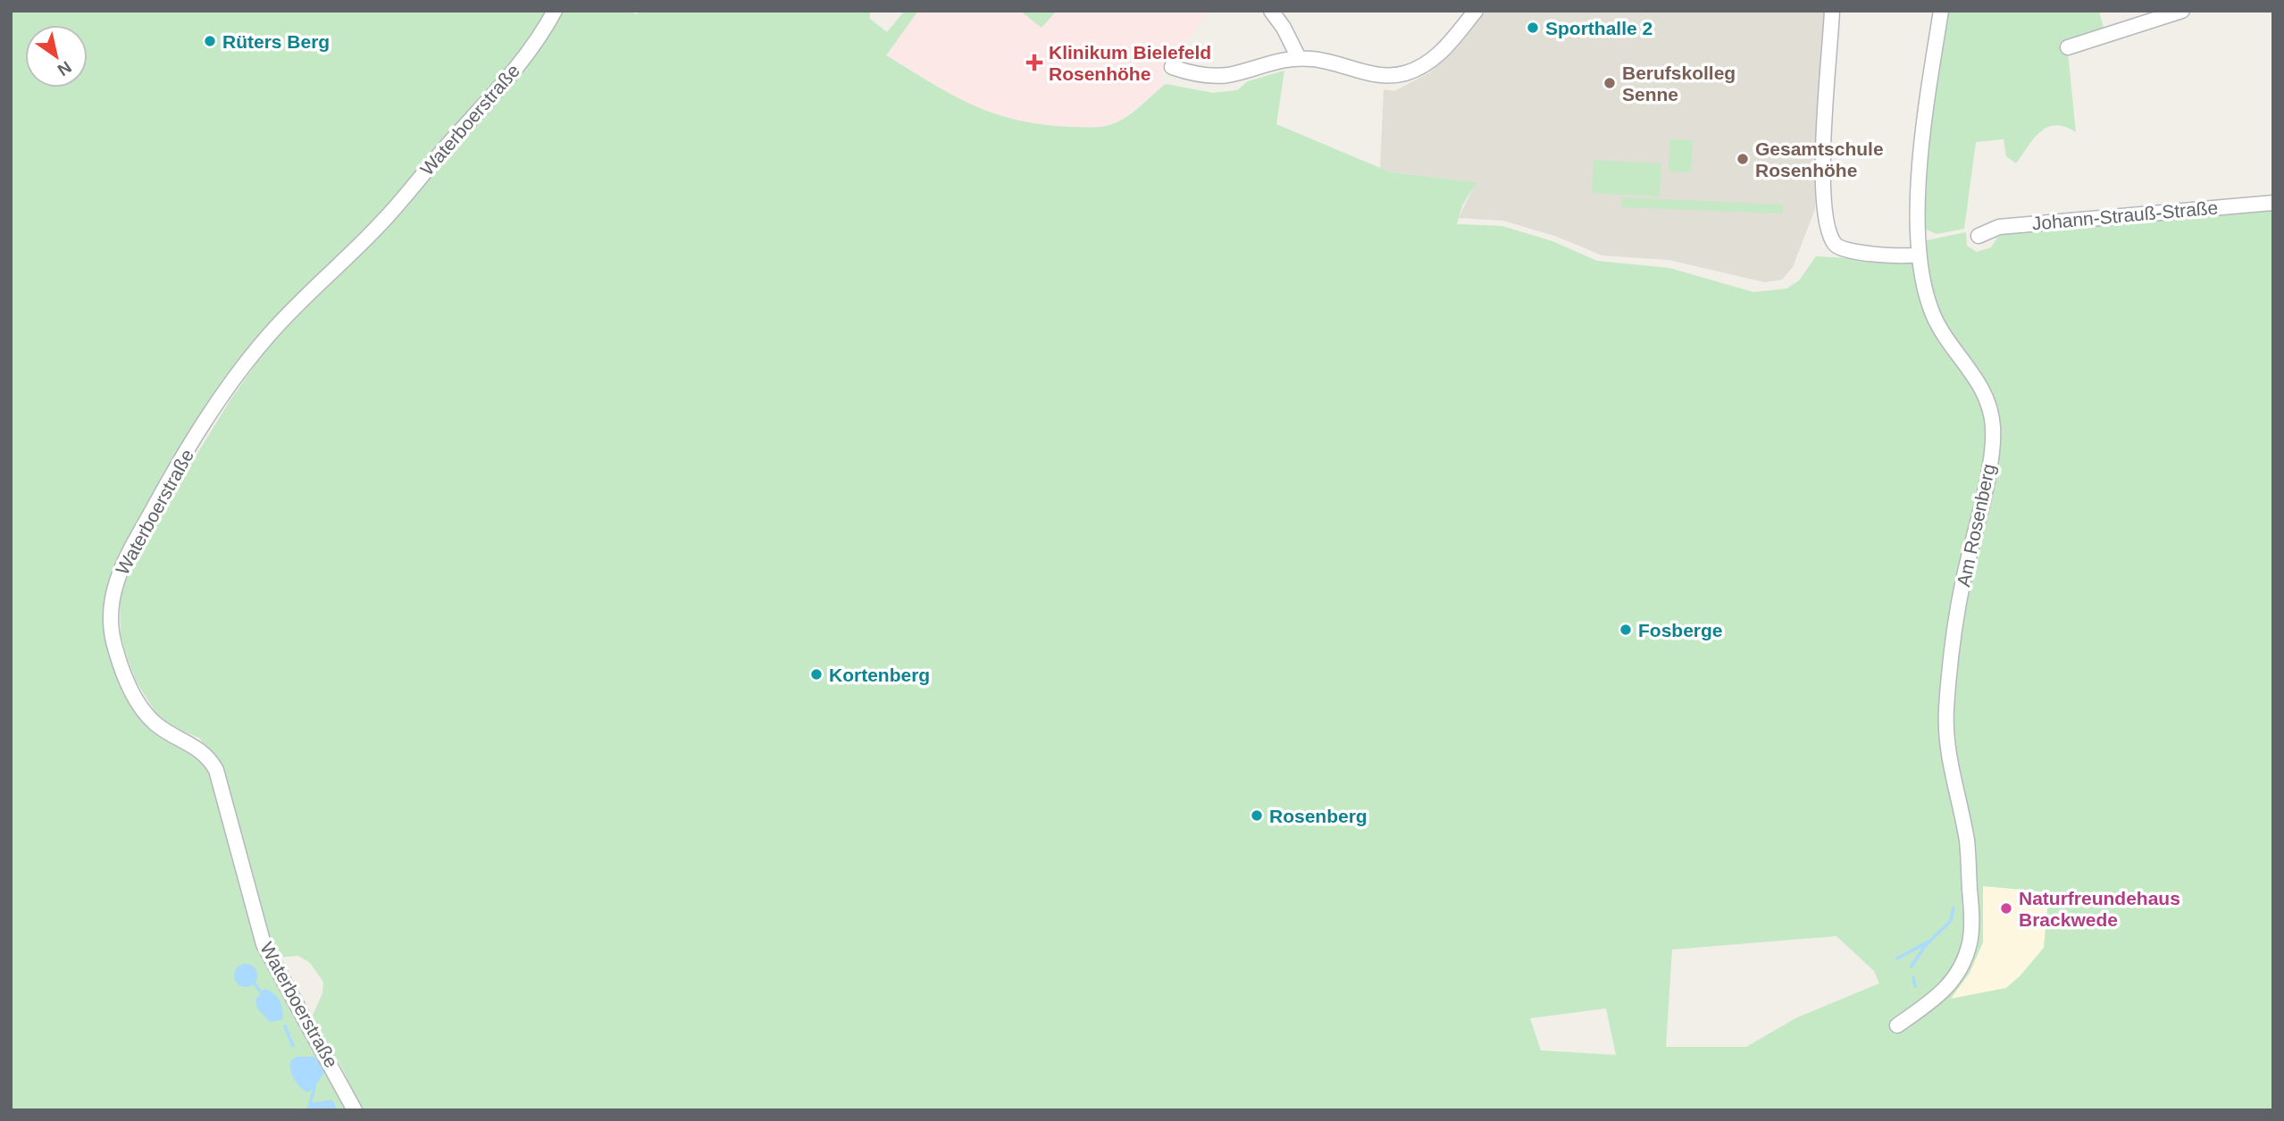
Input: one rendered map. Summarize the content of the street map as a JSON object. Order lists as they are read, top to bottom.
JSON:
{
  "streets": {
    "street": ["Waterboerstraße", "Johann-Strauß-Straße", "Am Rosenberg"]
  },
  "places": {
    "other": [
      "Sporthalle 2",
      "Rüters Berg",
      "Berufskolleg Senne",
      "Gesamtschule Rosenhöhe",
      "Fosberge",
      "Kortenberg",
      "Rosenberg",
      "Naturfreundehaus Brackwede"
    ],
    "health": ["Klinikum Bielefeld Rosenhöhe"]
  },
  "north": "bottom right"
}
